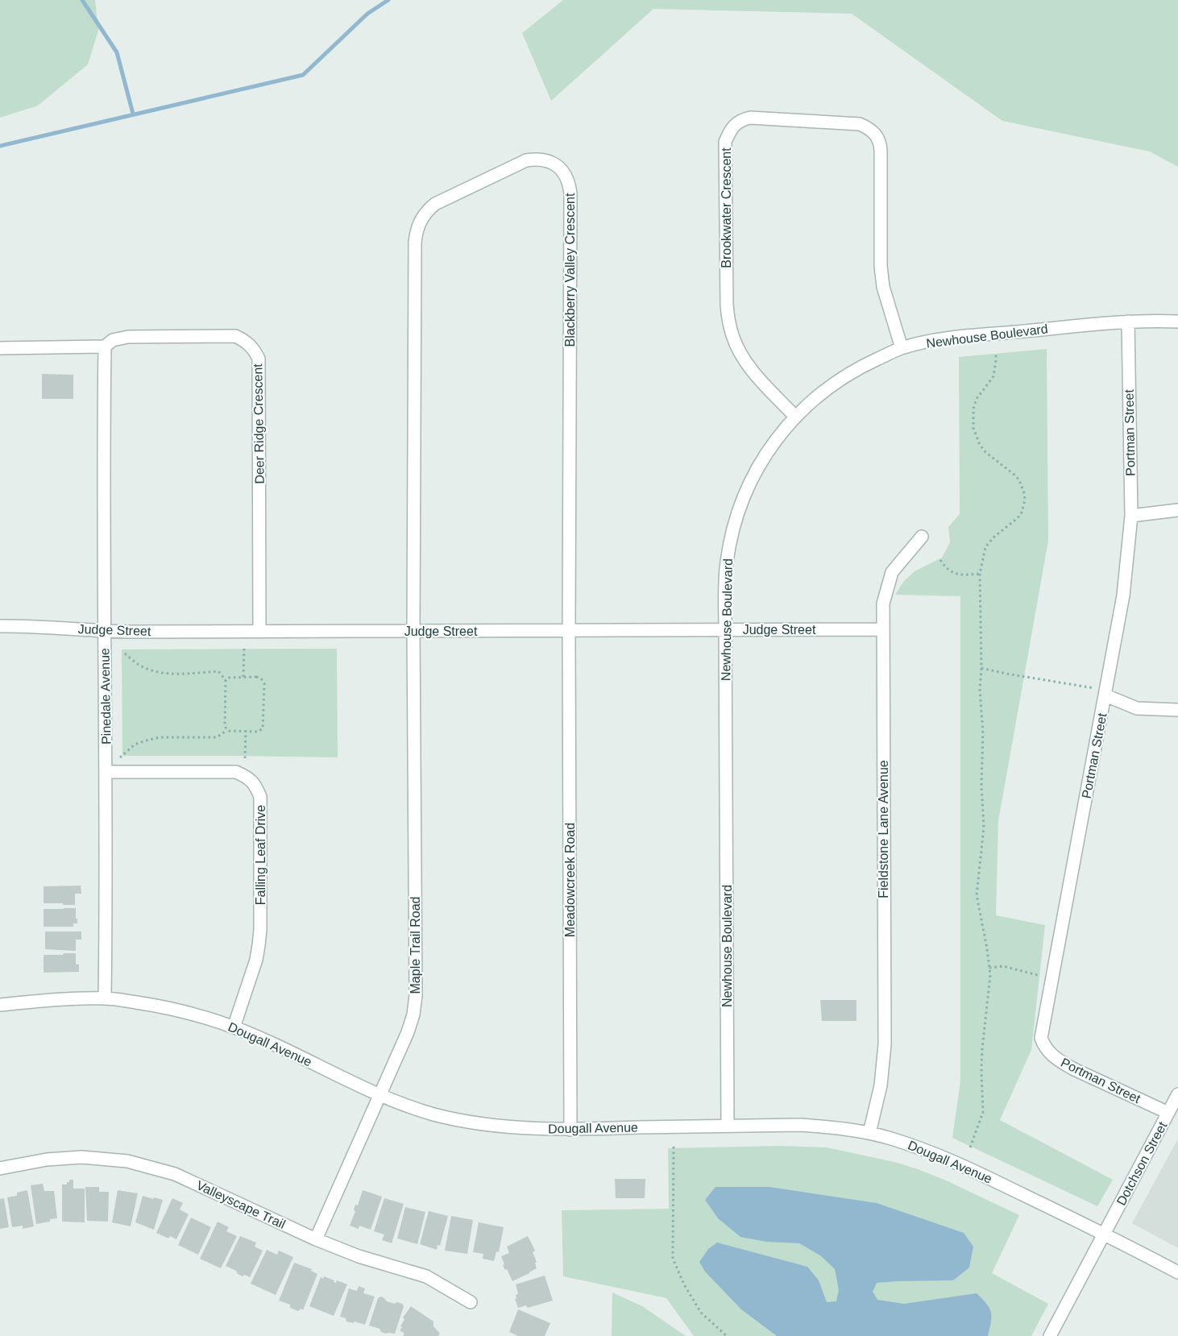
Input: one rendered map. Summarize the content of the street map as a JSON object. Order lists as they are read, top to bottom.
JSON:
{
  "streets": {
    "street": [
      "Brookwater Crescent",
      "Blackberry Valley Crescent",
      "Newhouse Boulevard",
      "Deer Ridge Crescent",
      "Portman Street",
      "Judge Street",
      "Pinedale Avenue",
      "Fieldstone Lane Avenue",
      "Falling Leaf Drive",
      "Meadowcreek Road",
      "Maple Trail Road",
      "Dougall Avenue",
      "Dotchson Street",
      "Valleyscape Trail"
    ]
  },
  "crossings": [
    ["Brookwater Crescent", "Newhouse Boulevard"],
    ["Blackberry Valley Crescent", "Judge Street"],
    ["Blackberry Valley Crescent", "Meadowcreek Road"],
    ["Blackberry Valley Crescent", "Maple Trail Road"],
    ["Newhouse Boulevard", "Portman Street"],
    ["Newhouse Boulevard", "Judge Street"],
    ["Newhouse Boulevard", "Dougall Avenue"],
    ["Deer Ridge Crescent", "Judge Street"],
    ["Deer Ridge Crescent", "Pinedale Avenue"],
    ["Portman Street", "Dotchson Street"],
    ["Judge Street", "Pinedale Avenue"],
    ["Judge Street", "Fieldstone Lane Avenue"],
    ["Judge Street", "Meadowcreek Road"],
    ["Judge Street", "Maple Trail Road"],
    ["Pinedale Avenue", "Falling Leaf Drive"],
    ["Pinedale Avenue", "Dougall Avenue"],
    ["Fieldstone Lane Avenue", "Dougall Avenue"],
    ["Falling Leaf Drive", "Dougall Avenue"],
    ["Meadowcreek Road", "Dougall Avenue"],
    ["Maple Trail Road", "Dougall Avenue"],
    ["Maple Trail Road", "Valleyscape Trail"],
    ["Dougall Avenue", "Dotchson Street"]
  ]
}
